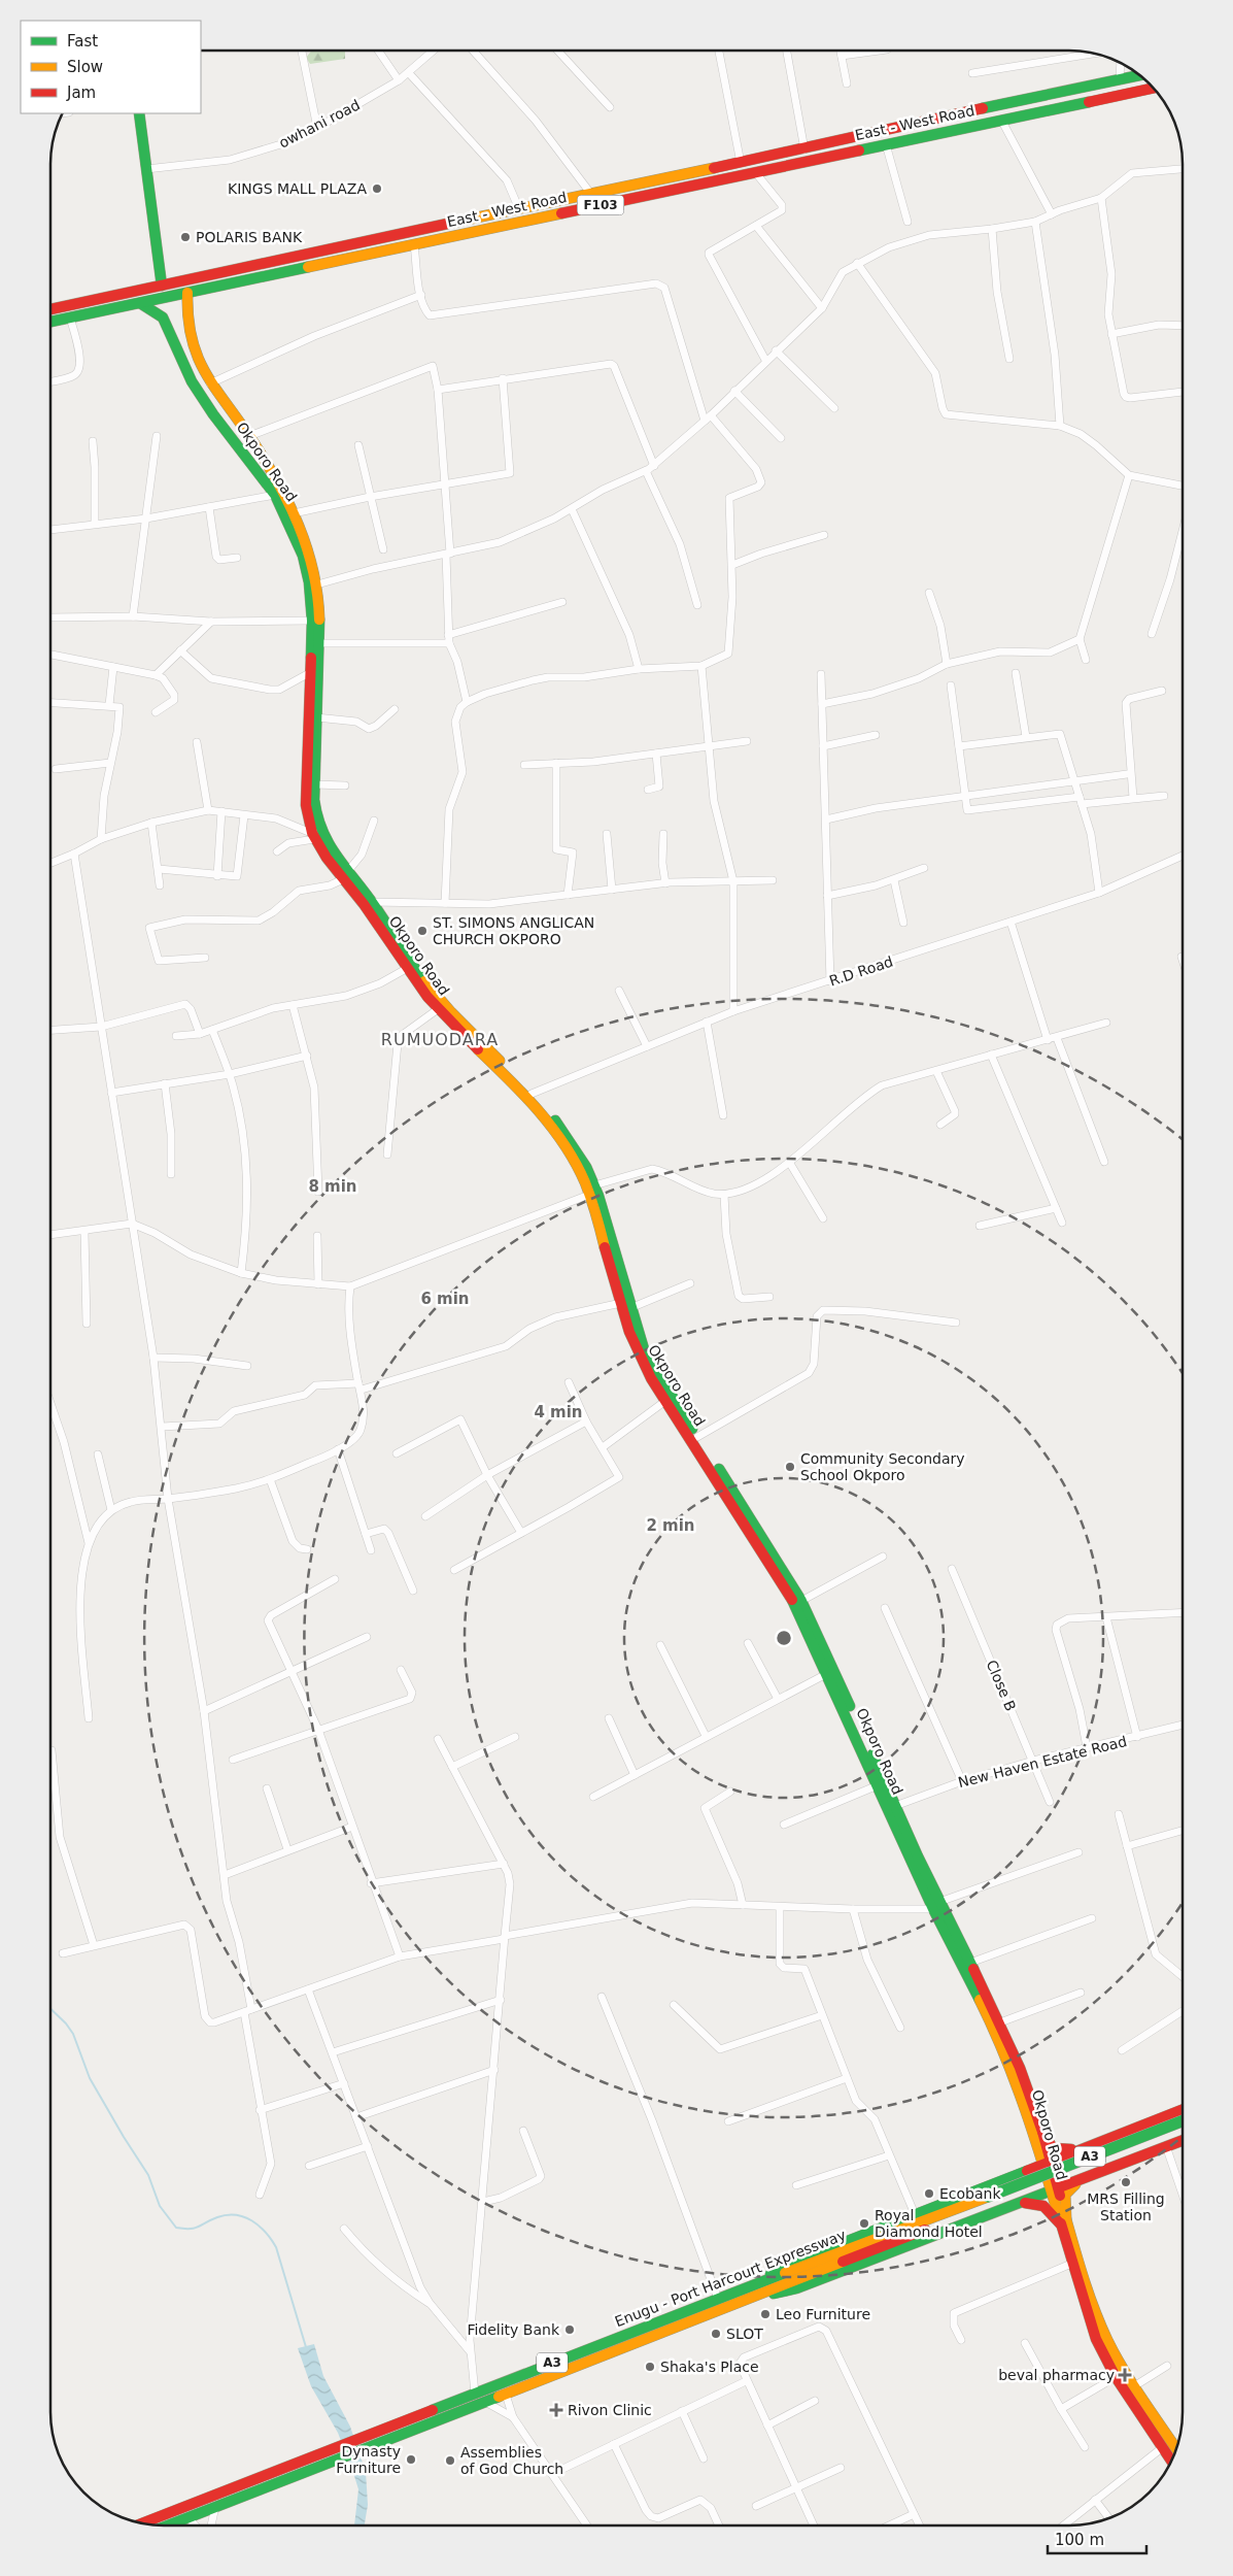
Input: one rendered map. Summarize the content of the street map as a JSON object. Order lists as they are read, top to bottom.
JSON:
{
  "streets": {
    "main road": [
      "East - West Road",
      "F103",
      "Okporo Road",
      "A3",
      "Enugu - Port Harcourt Expressway"
    ],
    "street": [
      "owhani road",
      "R.D Road",
      "Close B",
      "New Haven Estate Road"
    ]
  },
  "crossings": [
    ["East - West Road", "Okporo Road"],
    ["Okporo Road", "R.D Road"],
    ["Okporo Road", "New Haven Estate Road"],
    ["Close B", "New Haven Estate Road"],
    ["A3", "Enugu - Port Harcourt Expressway"]
  ],
  "districts": ["RUMUODARA"],
  "places": {
    "other": [
      "KINGS MALL PLAZA",
      "POLARIS BANK",
      "ST. SIMONS ANGLICAN CHURCH OKPORO",
      "Community Secondary School Okporo",
      "MRS Filling Station",
      "Ecobank",
      "Royal Diamond Hotel",
      "Leo Furniture",
      "Fidelity Bank",
      "SLOT",
      "Shaka's Place",
      "Dynasty Furniture",
      "Assemblies of God Church"
    ],
    "health": ["beval pharmacy", "Rivon Clinic"]
  },
  "legend": ["Fast", "Slow", "Jam"],
  "scale_bar": "100 m",
  "rings": [
    "8 min",
    "6 min",
    "4 min",
    "2 min"
  ]
}
